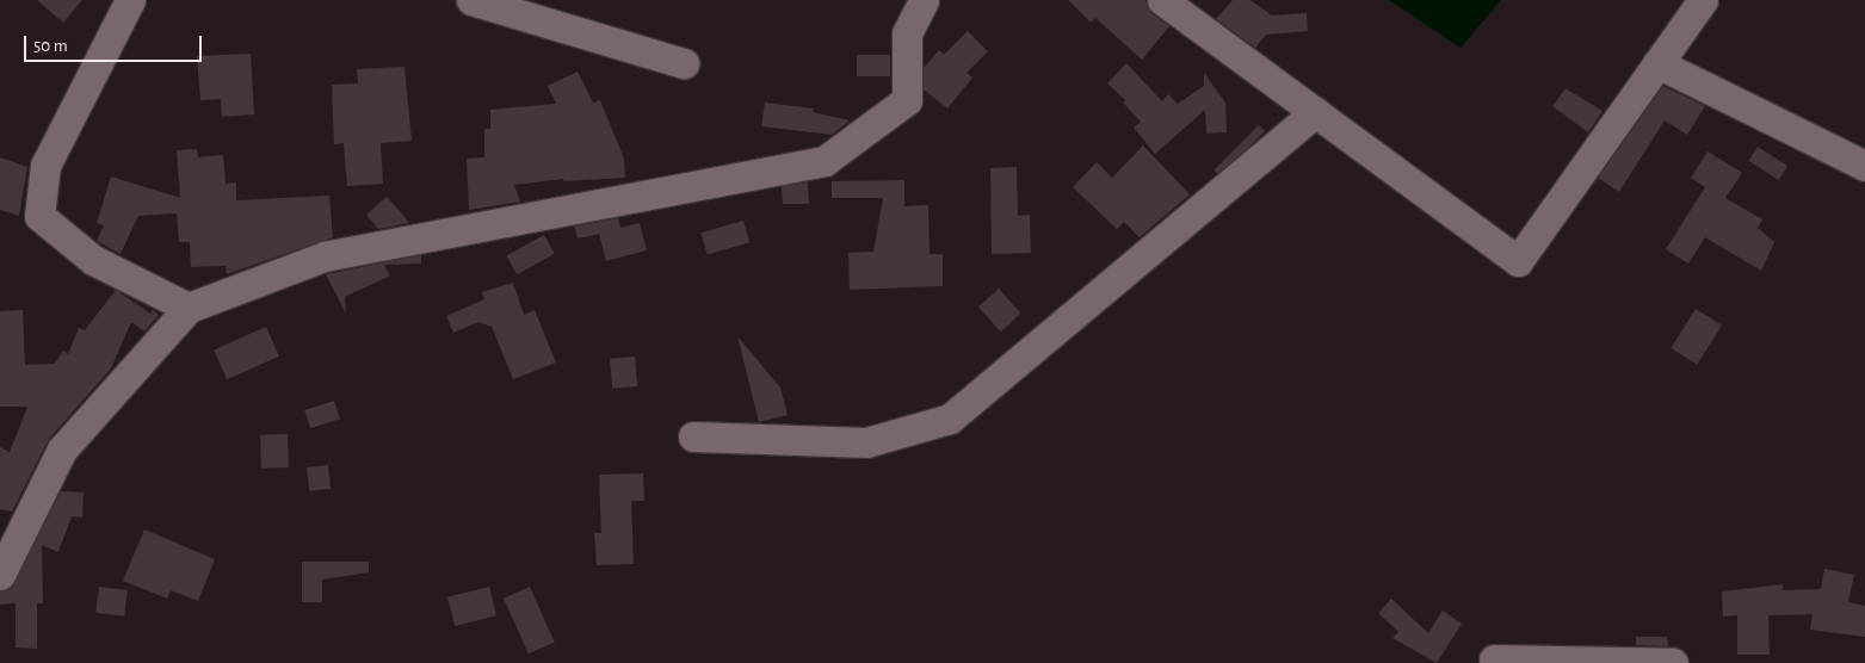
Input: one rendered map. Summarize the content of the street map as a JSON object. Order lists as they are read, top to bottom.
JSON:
{
  "scale_bar": "50 m"
}
